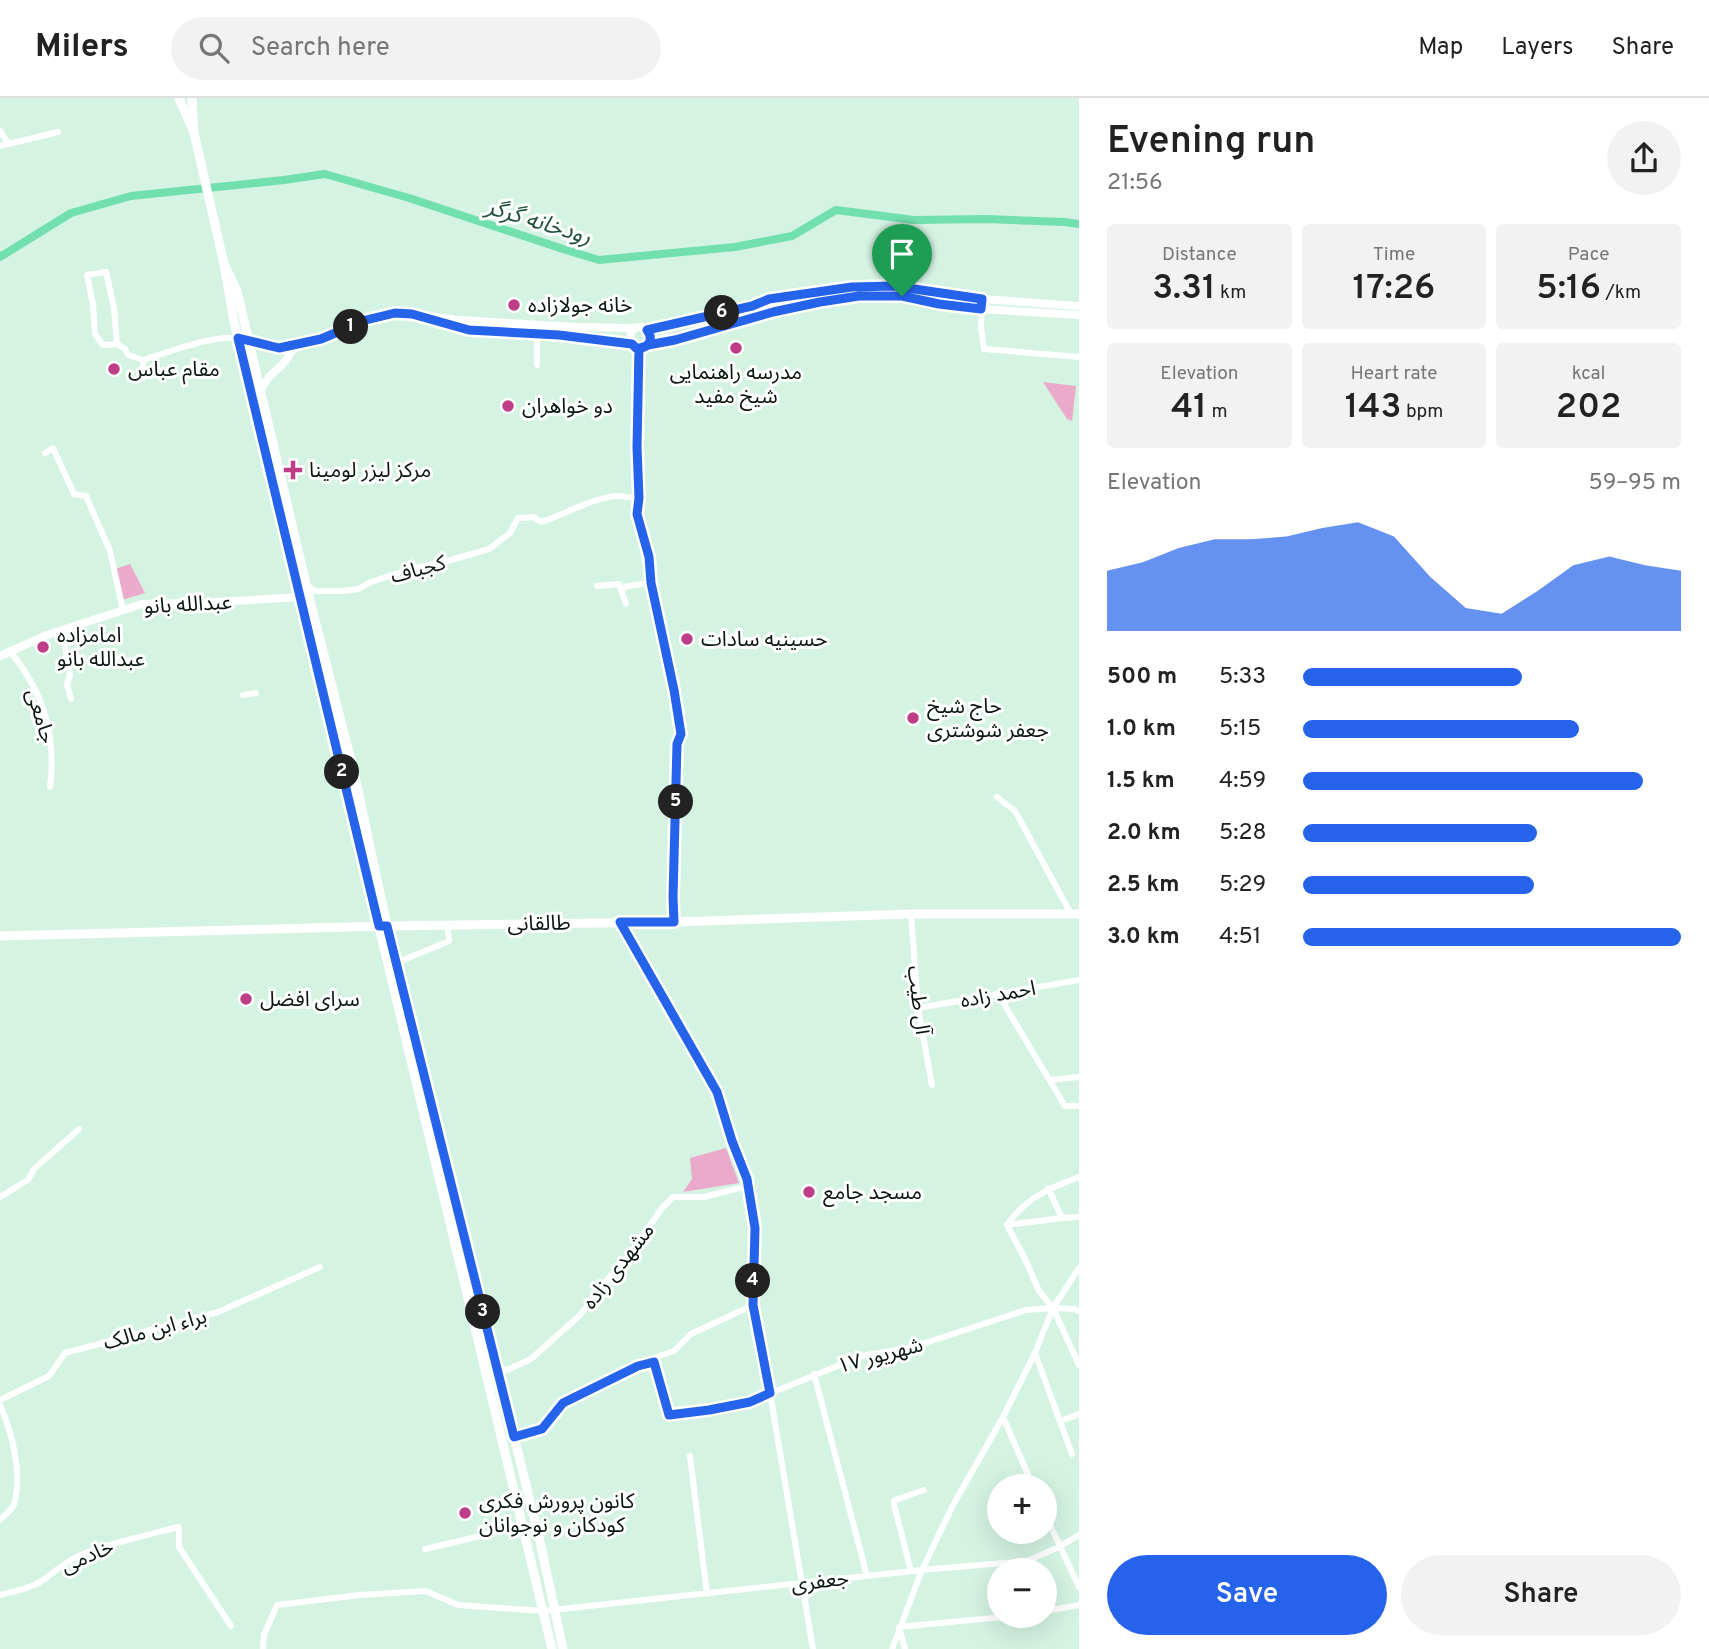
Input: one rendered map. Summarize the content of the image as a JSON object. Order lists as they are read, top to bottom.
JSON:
{
  "streets": {
    "main road": ["طالقانی"],
    "street": [
      "کجباف",
      "عبدالله بانو",
      "جامعی",
      "احمد زاده",
      "آل طیب",
      "مشهدی زاده",
      "براء ابن مالک",
      "۱۷ شهریور",
      "خادمی",
      "جعفری"
    ]
  },
  "crossings": [
    ["عبدالله بانو", "جامعی"],
    ["طالقانی", "آل طیب"],
    ["احمد زاده", "آل طیب"]
  ],
  "water": ["رودخانه گرگر"],
  "places": {
    "other": [
      "خانه جولازاده",
      "مدرسه راهنمایی شیخ مفید",
      "مقام عباس",
      "دو خواهران",
      "حسینیه سادات",
      "امامزاده عبدالله بانو",
      "حاج شیخ جعفر شوشتری",
      "سرای افضل",
      "مسجد جامع",
      "کانون پرورش فکری کودکان و نوجوانان"
    ],
    "health": ["مرکز لیزر لومینا"]
  },
  "page": {
    "header": "Milers",
    "search": "Search here",
    "nav": ["Map", "Layers", "Share"],
    "heading": ["Evening run", "21:56"],
    "stats": [
      ["Distance", "3.31 km"],
      ["Time", "17:26"],
      ["Pace", "5:16 /km"],
      ["Elevation", "41 m"],
      ["Heart rate", "143 bpm"],
      ["kcal", "202"]
    ],
    "pins": [
      "6",
      "1",
      "2",
      "5",
      "4",
      "3"
    ],
    "chart": ["Elevation", "59–95 m"],
    "list": [
      {
        "name": "500 m",
        "note": "5:33"
      },
      {
        "name": "1.0 km",
        "note": "5:15"
      },
      {
        "name": "1.5 km",
        "note": "4:59"
      },
      {
        "name": "2.0 km",
        "note": "5:28"
      },
      {
        "name": "2.5 km",
        "note": "5:29"
      },
      {
        "name": "3.0 km",
        "note": "4:51"
      }
    ],
    "map_buttons": ["+", "−"],
    "buttons": ["Save", "Share"]
  }
}
